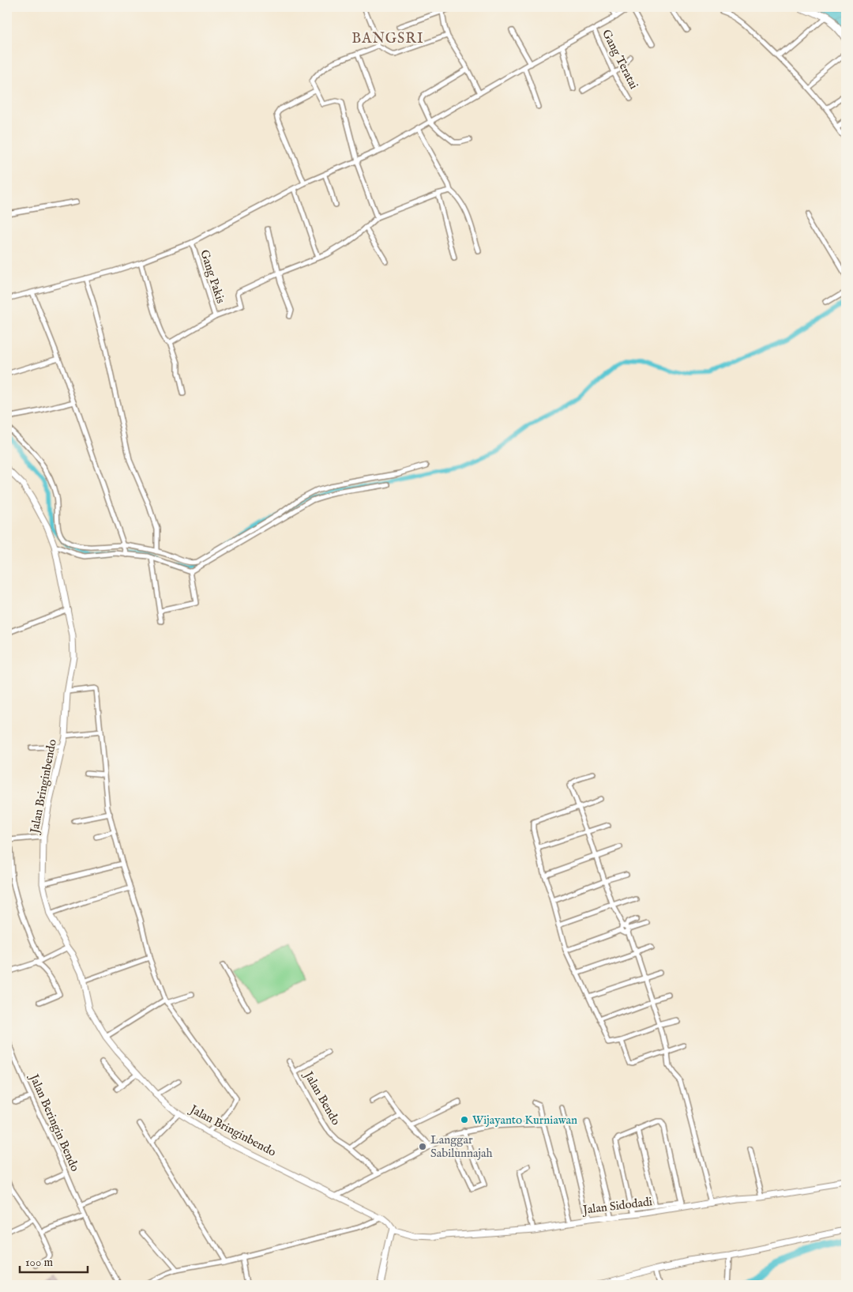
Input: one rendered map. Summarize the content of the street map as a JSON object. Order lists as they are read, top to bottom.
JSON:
{
  "streets": {
    "street": [
      "Gang Teratai",
      "Gang Pakis",
      "Jalan Bringinbendo",
      "Jalan Bendo",
      "Jalan Beringin Bendo",
      "Jalan Sidodadi"
    ]
  },
  "crossings": [
    ["Jalan Bringinbendo", "Jalan Sidodadi"]
  ],
  "districts": ["BANGSRI"],
  "places": ["Wijayanto Kurniawan", "Langgar Sabilunnajah"],
  "scale_bar": "100 m"
}
